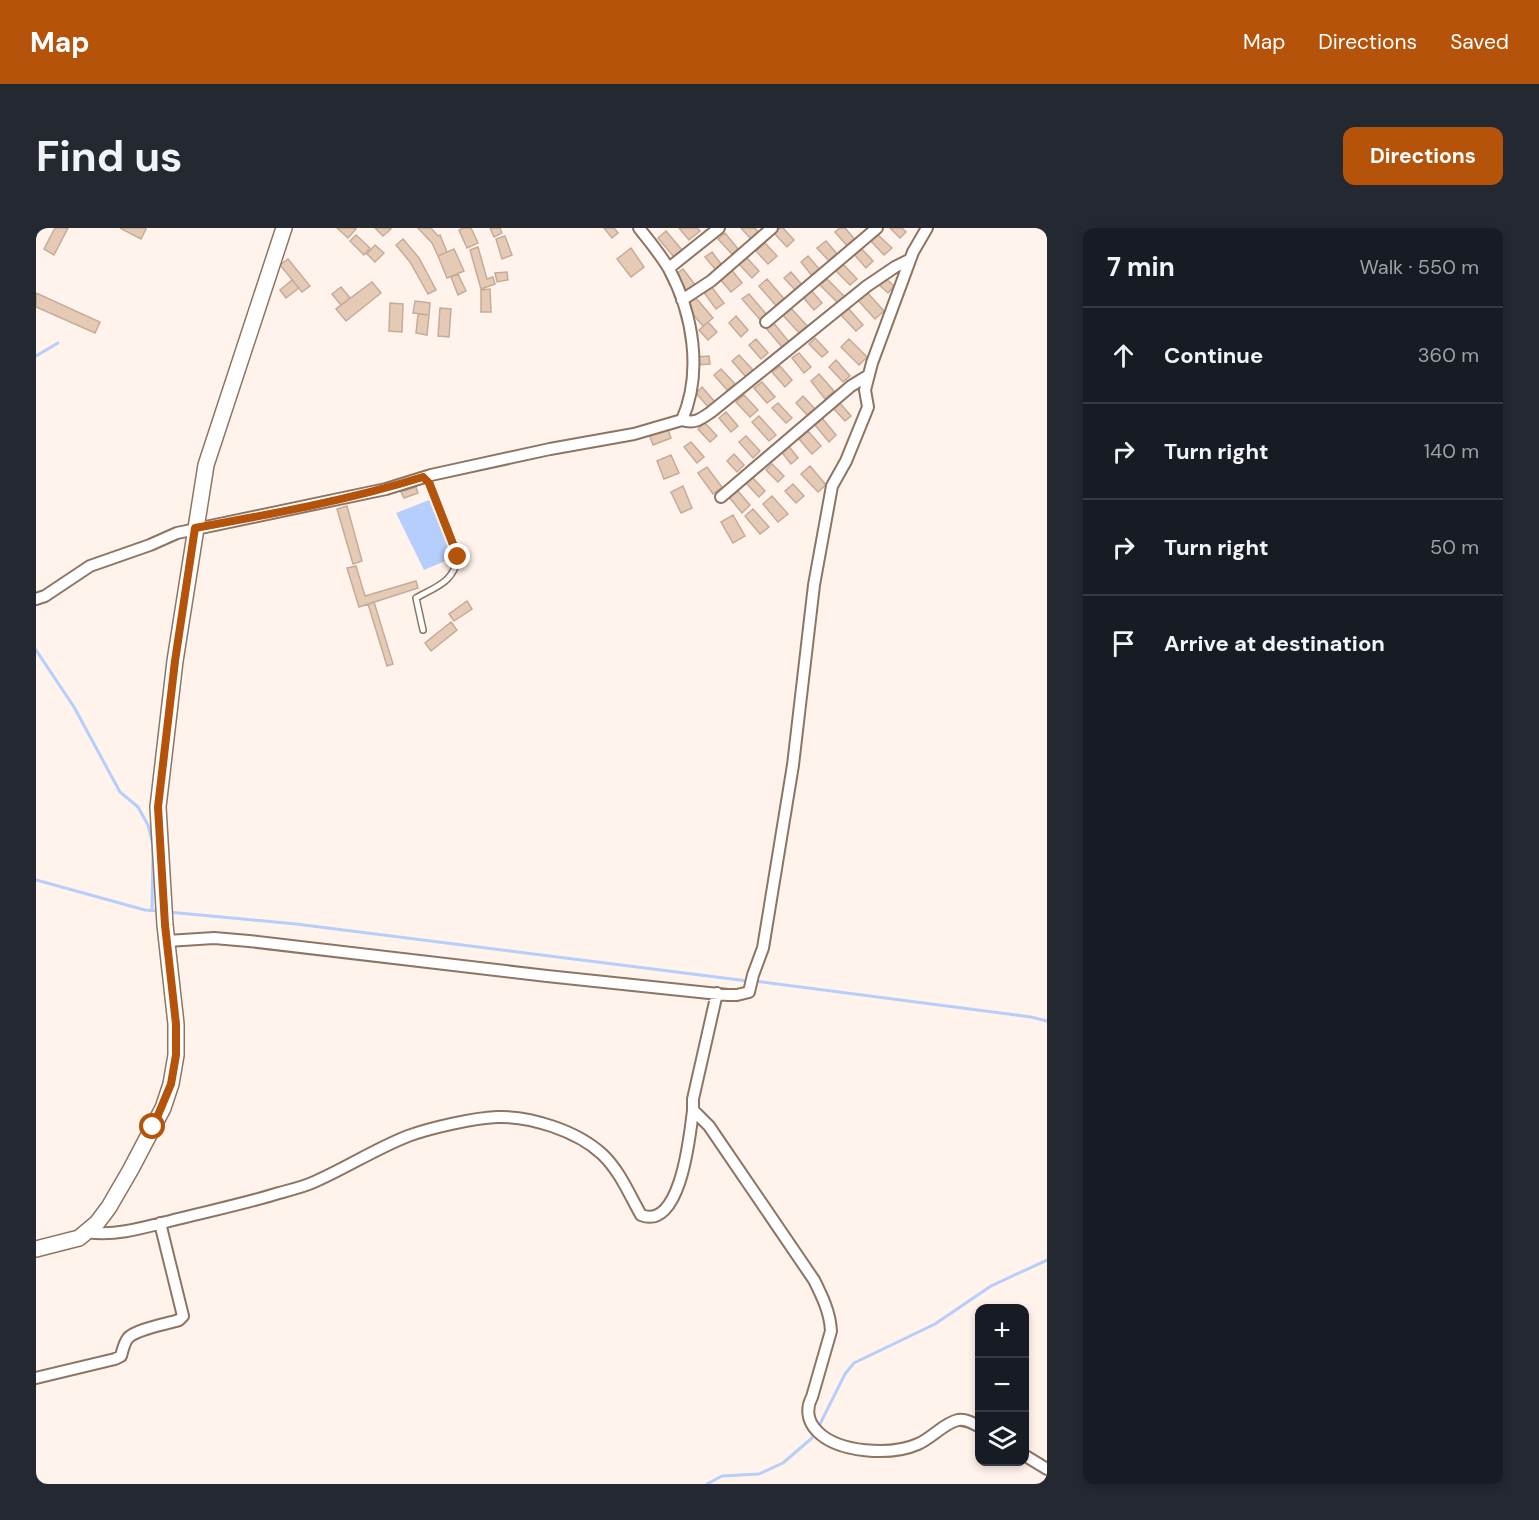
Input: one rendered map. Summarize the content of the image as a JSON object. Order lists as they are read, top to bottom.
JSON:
{
  "page": {
    "header": "Map",
    "nav": ["Map", "Directions", "Saved"],
    "buttons": "Directions",
    "title": "Find us",
    "heading": ["7 min", "Walk · 550 m"],
    "list": [
      ["Continue", "360 m"],
      ["Turn right", "140 m"],
      ["Turn right", "50 m"],
      "Arrive at destination"
    ],
    "map_buttons": ["+", "−"]
  }
}
